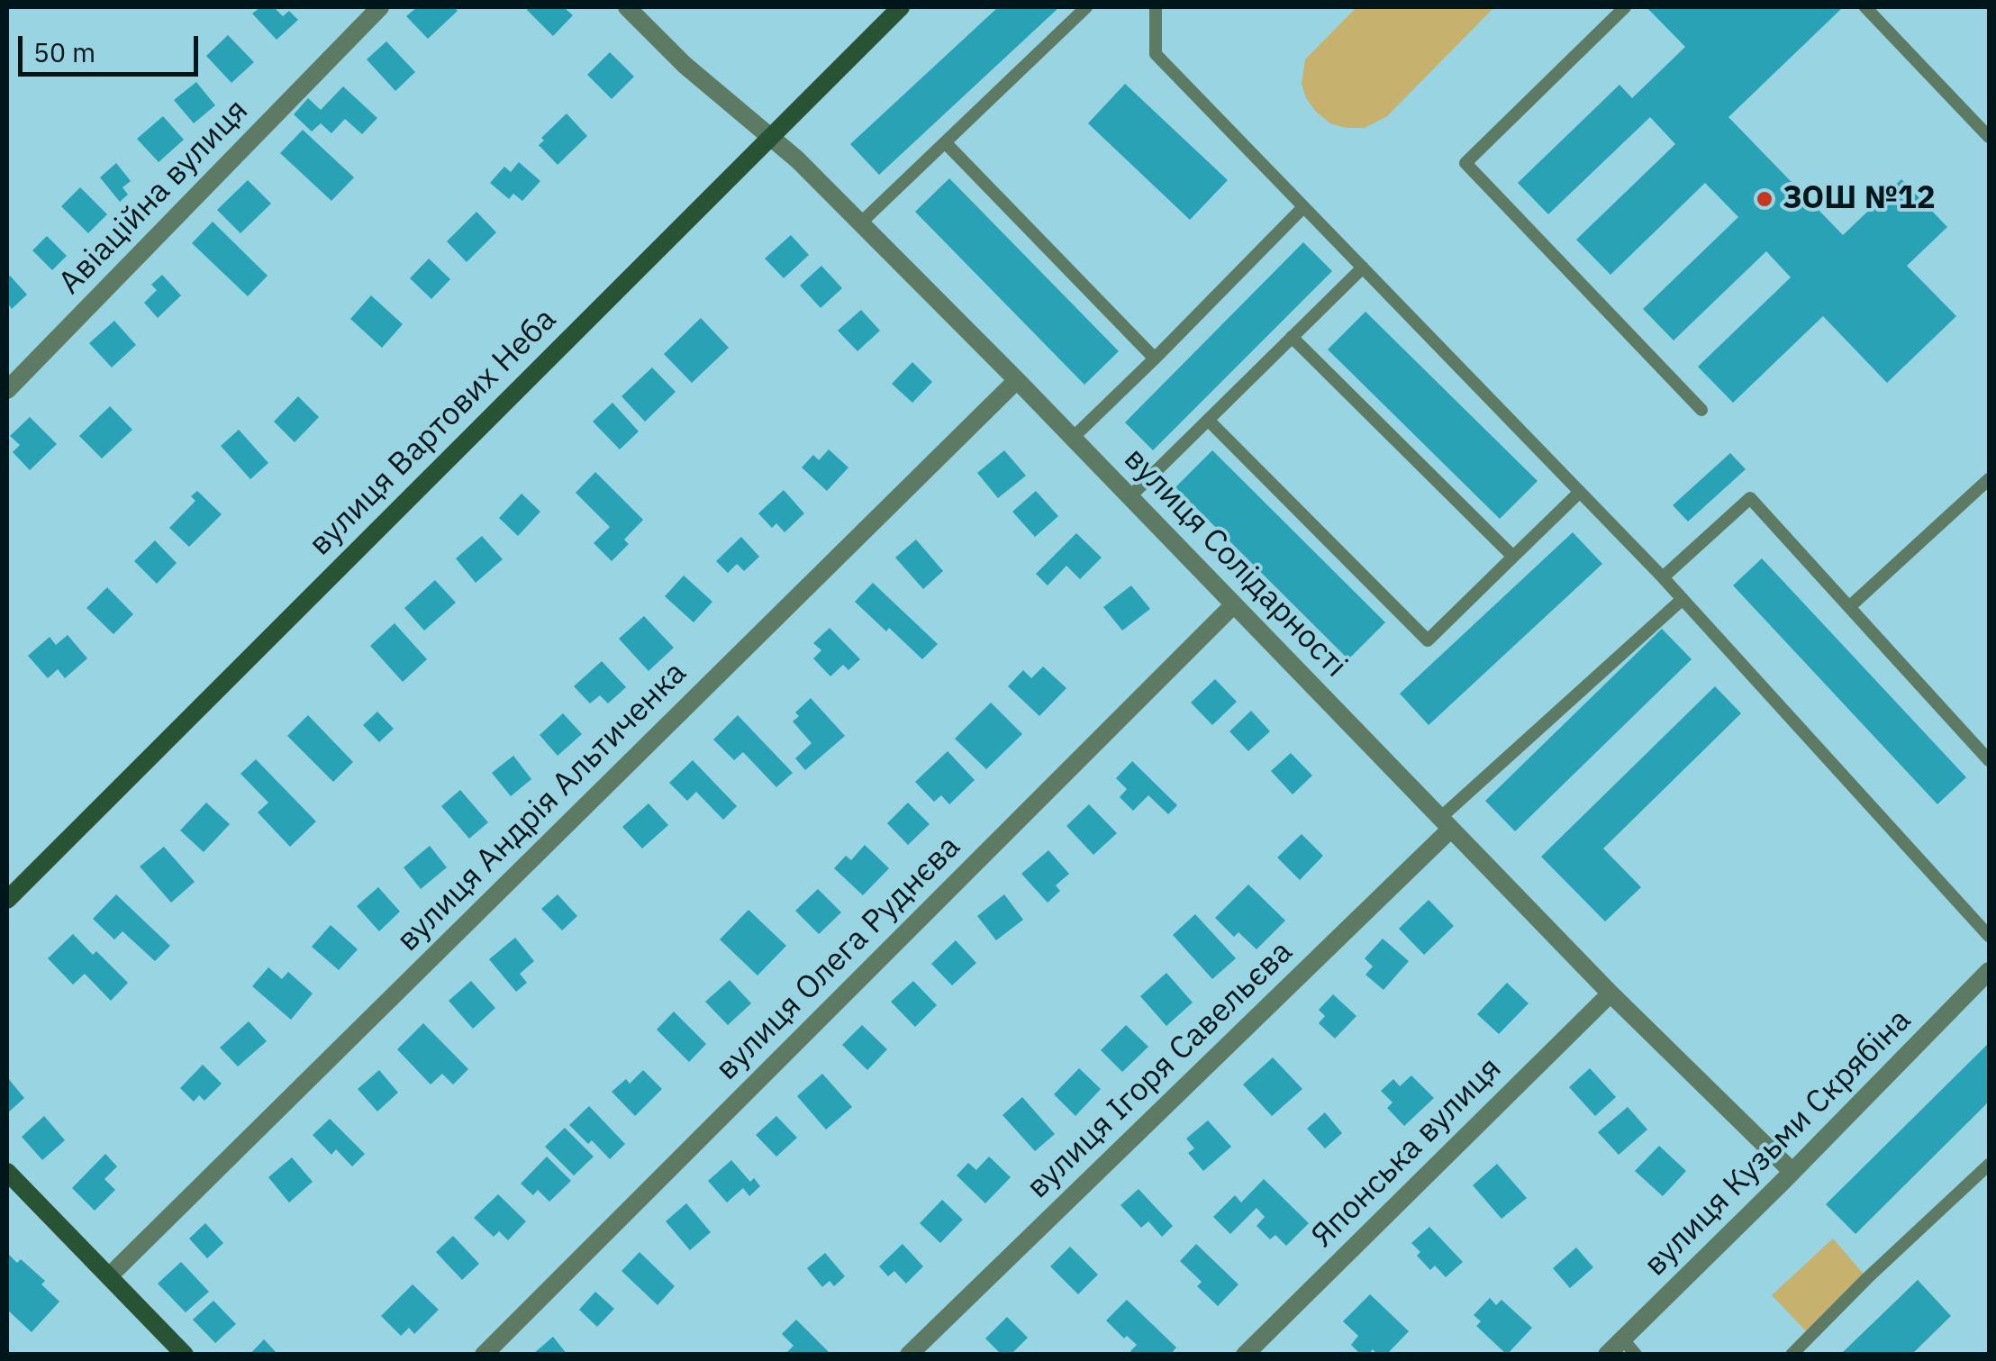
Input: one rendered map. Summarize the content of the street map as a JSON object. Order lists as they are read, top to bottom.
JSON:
{
  "streets": {
    "street": [
      "Авіаційна вулиця",
      "вулиця Вартових Неба",
      "вулиця Солідарності",
      "вулиця Андрія Альтиченка",
      "вулиця Олега Руднєва",
      "вулиця Ігоря Савельєва",
      "вулиця Кузьми Скрябіна",
      "Японська вулиця"
    ]
  },
  "crossings": [
    ["вулиця Вартових Неба", "вулиця Солідарності"],
    ["вулиця Солідарності", "вулиця Андрія Альтиченка"],
    ["вулиця Солідарності", "вулиця Олега Руднєва"],
    ["вулиця Солідарності", "вулиця Ігоря Савельєва"],
    ["вулиця Солідарності", "Японська вулиця"]
  ],
  "places": ["ЗОШ №12"],
  "scale_bar": "50 m"
}
